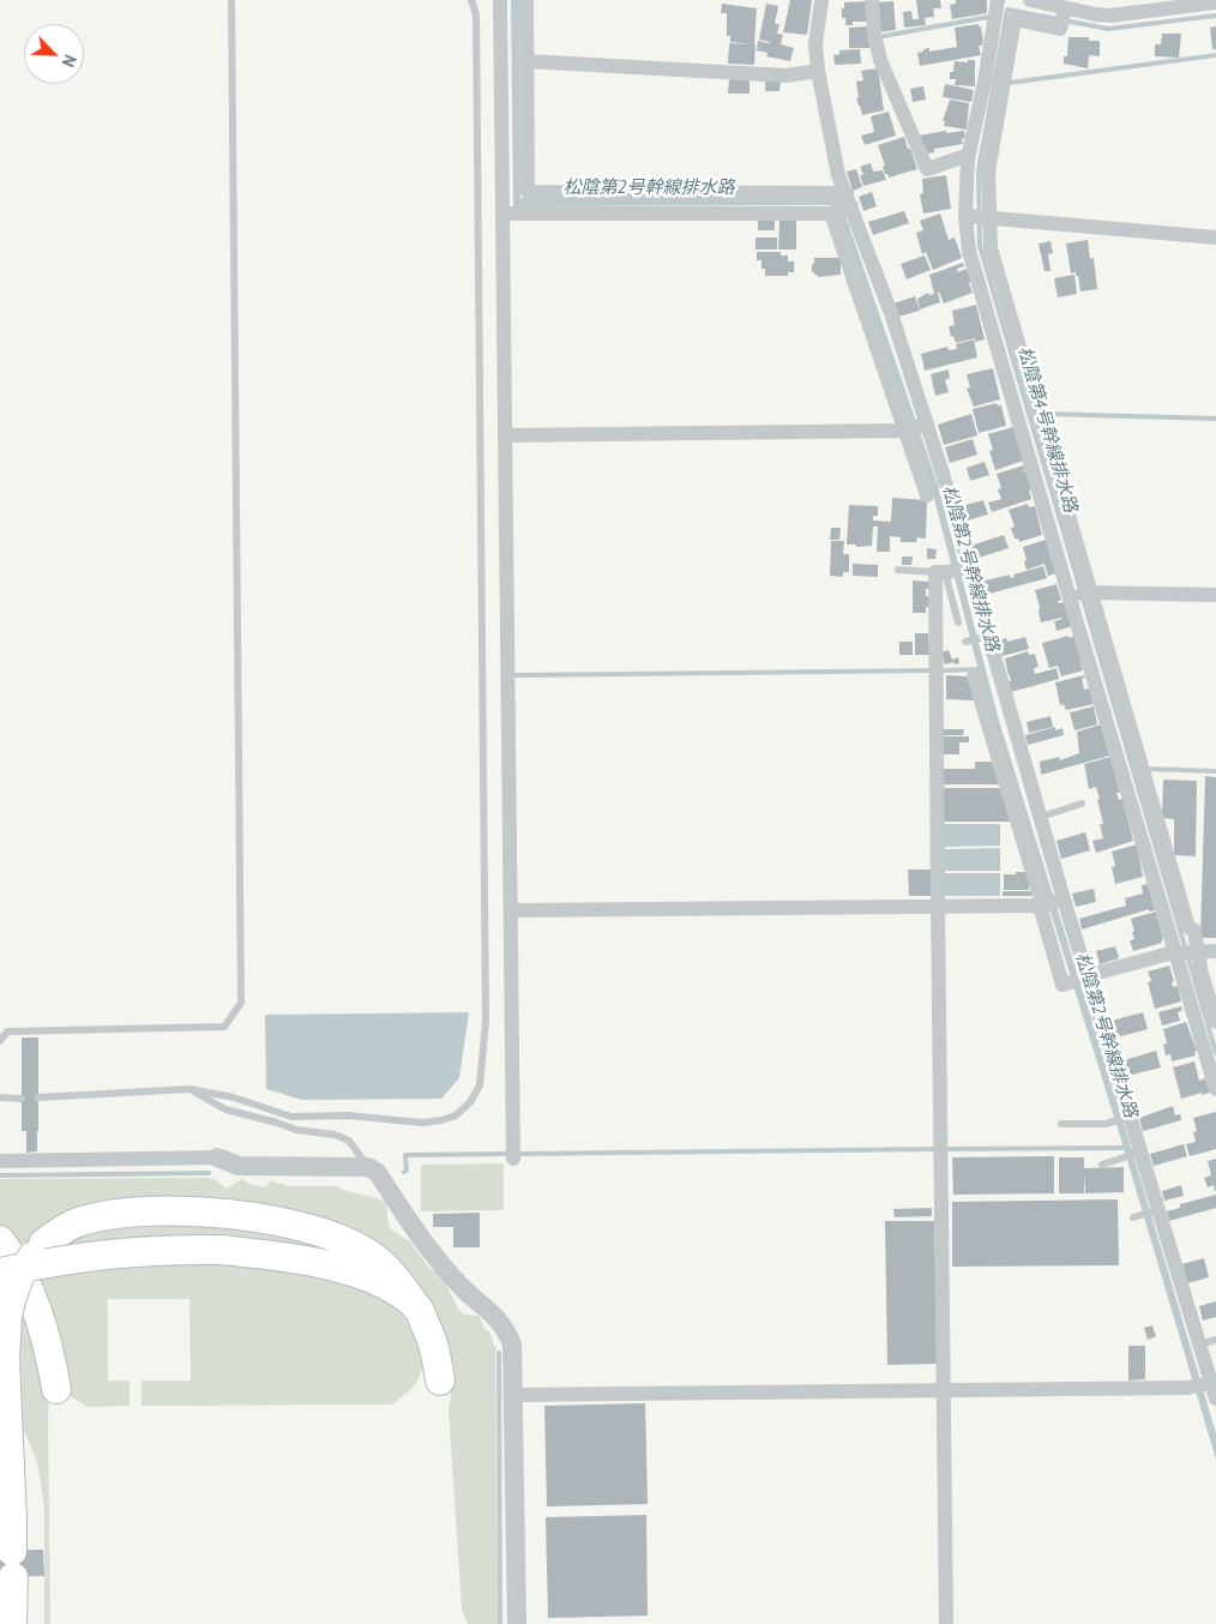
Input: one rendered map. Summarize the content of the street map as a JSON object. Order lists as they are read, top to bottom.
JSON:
{
  "water": ["松陰第2号幹線排水路", "松陰第4号幹線排水路"],
  "north": "bottom right"
}
